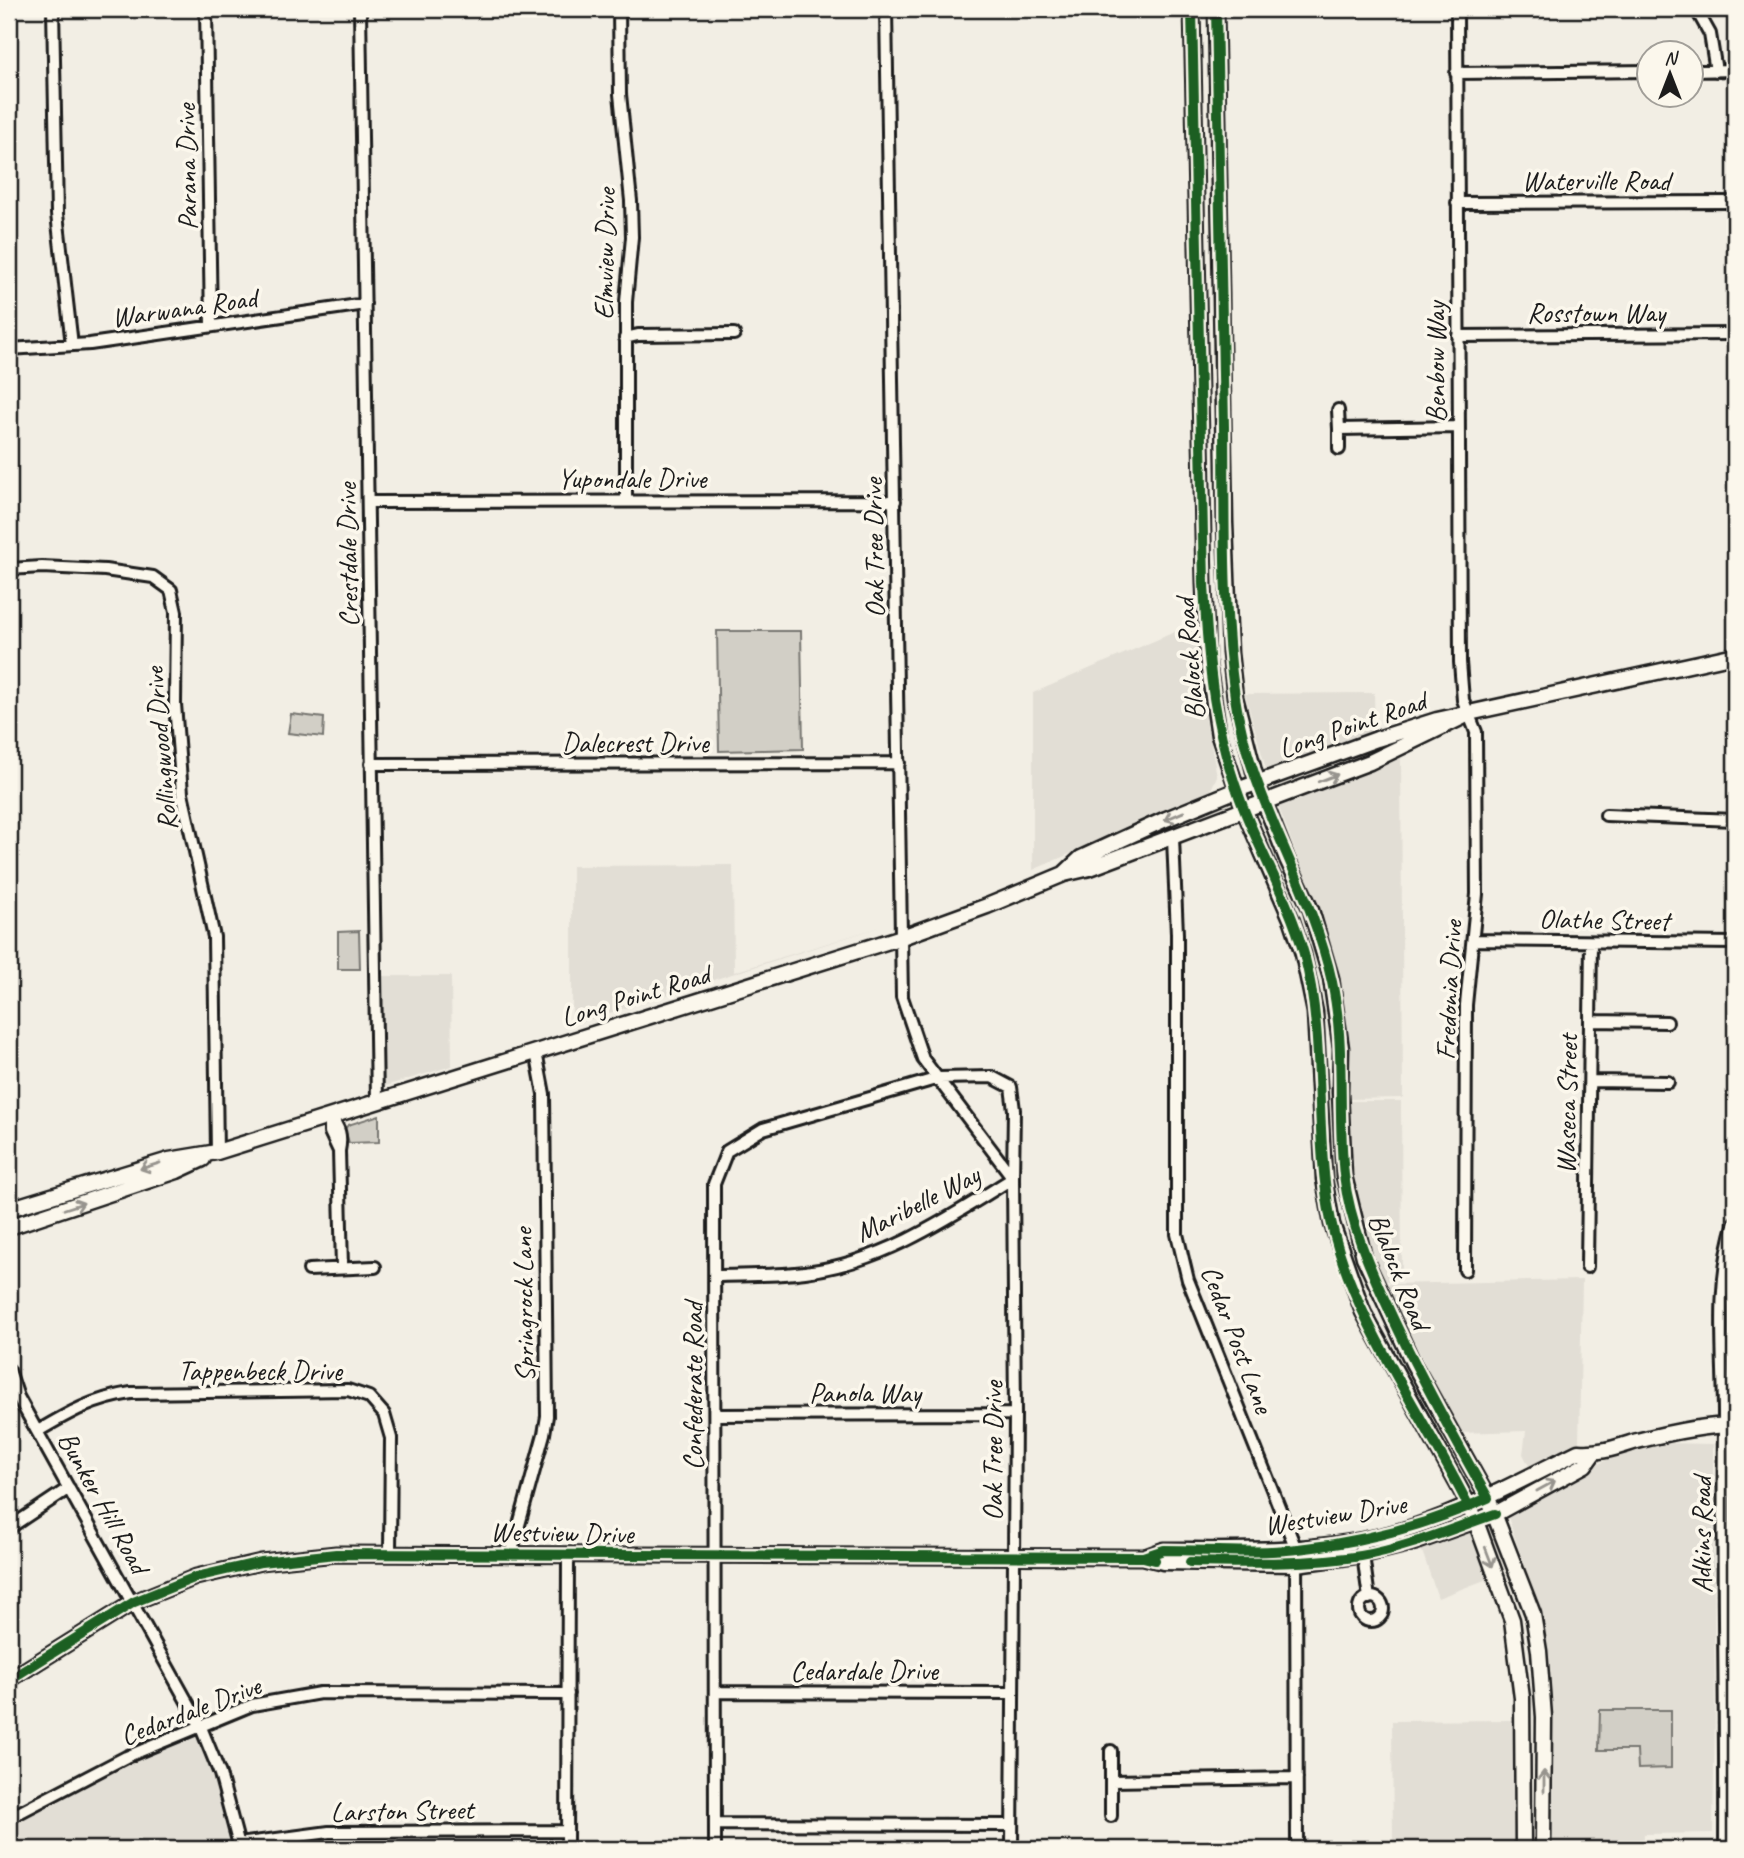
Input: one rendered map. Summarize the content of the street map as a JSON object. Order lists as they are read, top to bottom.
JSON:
{
  "streets": {
    "main road": ["Blalock Road", "Long Point Road", "Westview Drive"],
    "street": [
      "Parana Drive",
      "Waterville Road",
      "Elmview Drive",
      "Warwana Road",
      "Rosstown Way",
      "Benbow Way",
      "Yupondale Drive",
      "Oak Tree Drive",
      "Crestdale Drive",
      "Dalecrest Drive",
      "Rollingwood Drive",
      "Olathe Street",
      "Fredonia Drive",
      "Waseca Street",
      "Maribelle Way",
      "Springrock Lane",
      "Cedar Post Lane",
      "Tappenbeck Drive",
      "Confederate Road",
      "Panola Way",
      "Bunker Hill Road",
      "Adkins Road",
      "Cedardale Drive",
      "Larston Street"
    ]
  },
  "crossings": [
    ["Parana Drive", "Warwana Road"],
    ["Waterville Road", "Benbow Way"],
    ["Elmview Drive", "Yupondale Drive"],
    ["Warwana Road", "Crestdale Drive"],
    ["Rosstown Way", "Benbow Way"],
    ["Benbow Way", "Long Point Road"],
    ["Benbow Way", "Fredonia Drive"],
    ["Yupondale Drive", "Oak Tree Drive"],
    ["Yupondale Drive", "Crestdale Drive"],
    ["Oak Tree Drive", "Long Point Road"],
    ["Oak Tree Drive", "Dalecrest Drive"],
    ["Oak Tree Drive", "Maribelle Way"],
    ["Oak Tree Drive", "Confederate Road"],
    ["Oak Tree Drive", "Panola Way"],
    ["Oak Tree Drive", "Westview Drive"],
    ["Oak Tree Drive", "Cedardale Drive"],
    ["Crestdale Drive", "Long Point Road"],
    ["Crestdale Drive", "Dalecrest Drive"],
    ["Blalock Road", "Long Point Road"],
    ["Blalock Road", "Westview Drive"],
    ["Long Point Road", "Rollingwood Drive"],
    ["Long Point Road", "Fredonia Drive"],
    ["Long Point Road", "Springrock Lane"],
    ["Long Point Road", "Cedar Post Lane"],
    ["Olathe Street", "Fredonia Drive"],
    ["Olathe Street", "Waseca Street"],
    ["Maribelle Way", "Confederate Road"],
    ["Springrock Lane", "Westview Drive"],
    ["Cedar Post Lane", "Westview Drive"],
    ["Tappenbeck Drive", "Bunker Hill Road"],
    ["Tappenbeck Drive", "Westview Drive"],
    ["Confederate Road", "Panola Way"],
    ["Confederate Road", "Westview Drive"],
    ["Confederate Road", "Cedardale Drive"],
    ["Bunker Hill Road", "Westview Drive"],
    ["Bunker Hill Road", "Cedardale Drive"],
    ["Bunker Hill Road", "Larston Street"],
    ["Westview Drive", "Adkins Road"]
  ],
  "north": "top"
}
